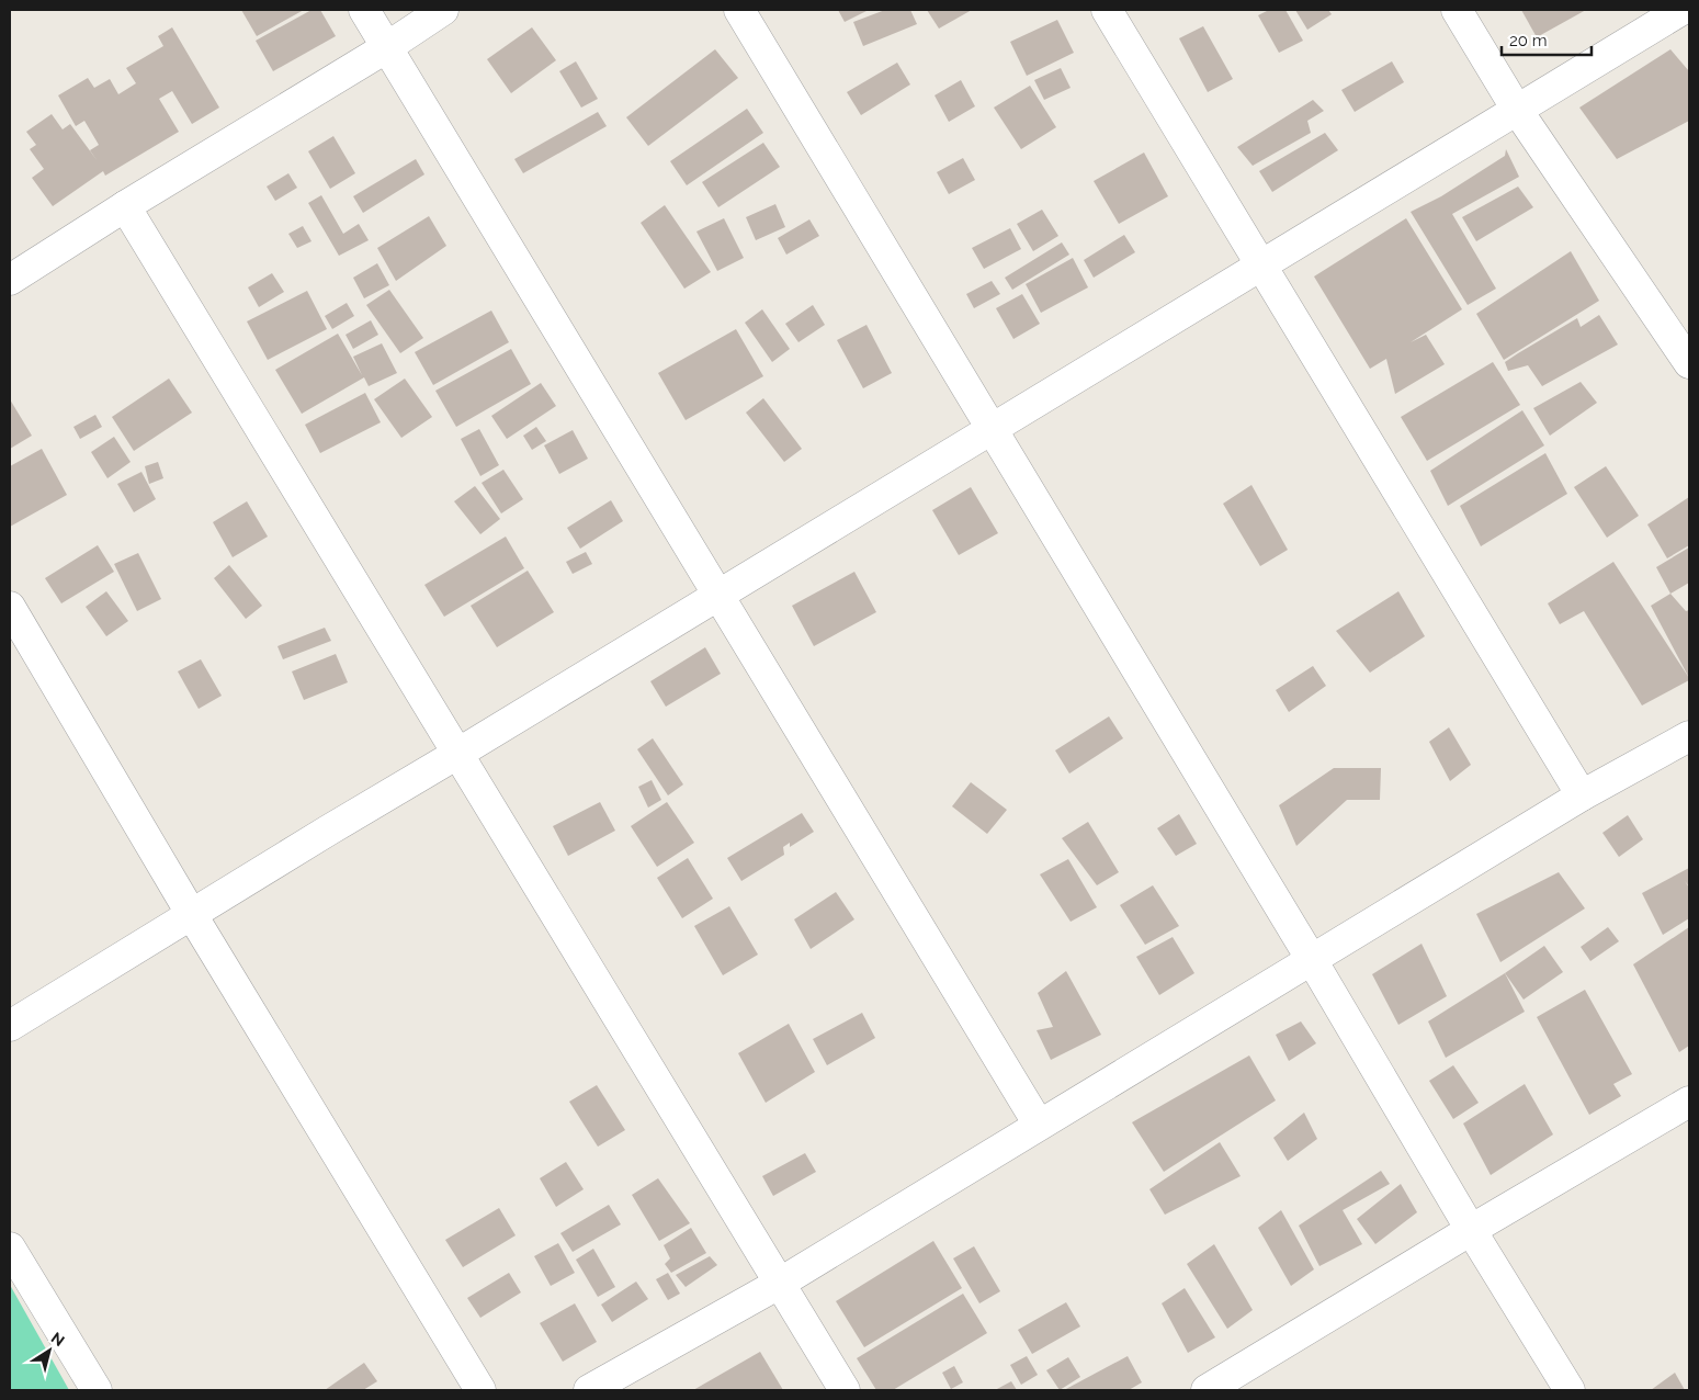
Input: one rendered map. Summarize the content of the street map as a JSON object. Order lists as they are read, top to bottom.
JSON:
{
  "scale_bar": "20 m",
  "north": "top right"
}
